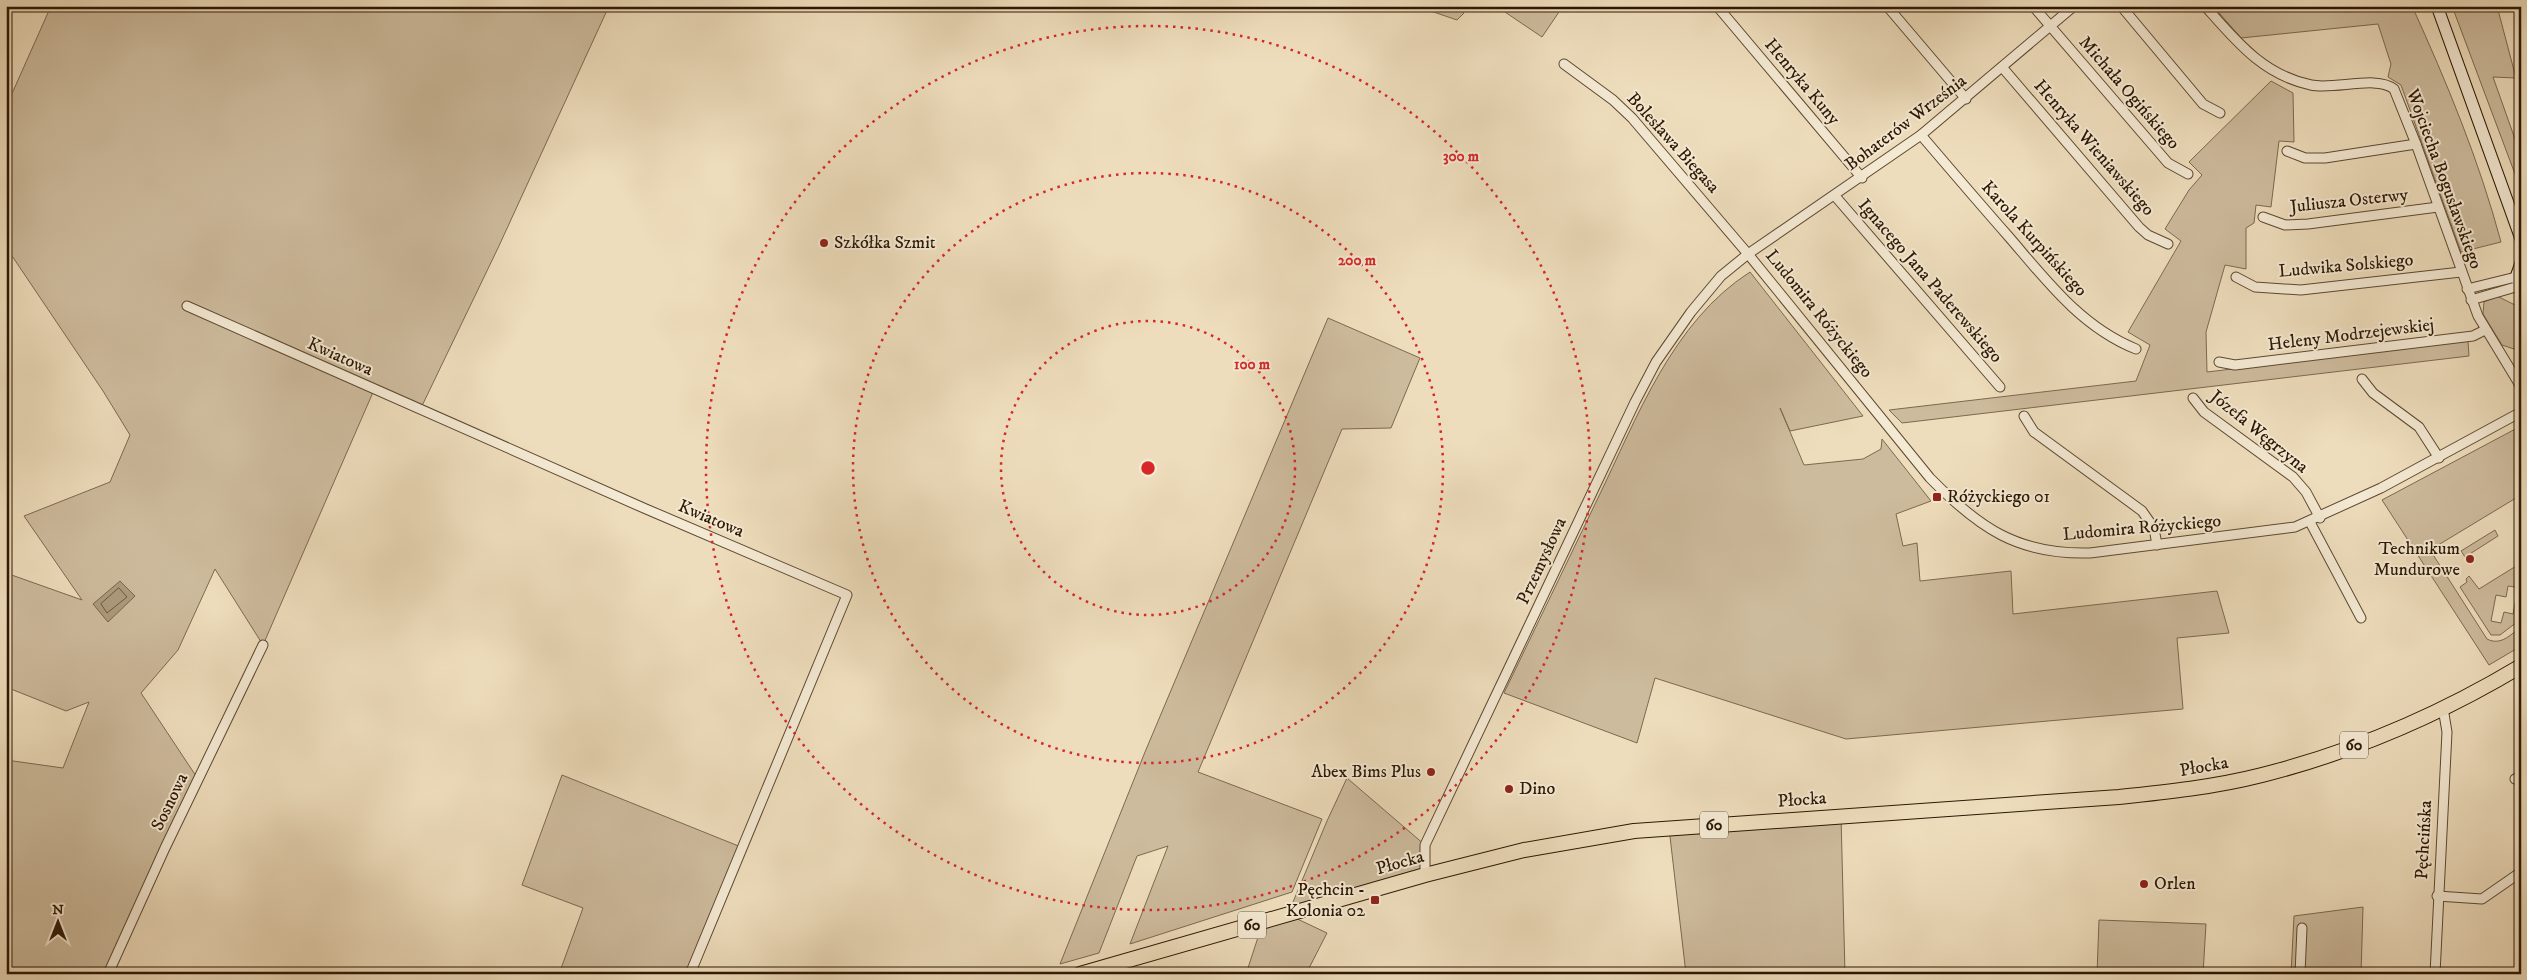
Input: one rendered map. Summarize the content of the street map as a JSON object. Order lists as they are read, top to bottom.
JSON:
{
  "streets": {
    "main road": ["60", "Płocka"],
    "street": [
      "Henryka Kuny",
      "Michała Ogińskiego",
      "Bohaterów Września",
      "Bolesława Biegasa",
      "Henryka Wieniawskiego",
      "Wojciecha Bogusławskiego",
      "Juliusza Osterwy",
      "Karola Kurpińskiego",
      "Ludwika Solskiego",
      "Ignacego Jana Paderewskiego",
      "Ludomira Różyckiego",
      "Heleny Modrzejewskiej",
      "Kwiatowa",
      "Józefa Węgrzyna",
      "Przemysłowa",
      "Sosnowa",
      "Pęchcińska"
    ]
  },
  "crossings": [
    ["Henryka Kuny", "Bohaterów Września"],
    ["Michała Ogińskiego", "Bohaterów Września"],
    ["Bohaterów Września", "Bolesława Biegasa"],
    ["Bohaterów Września", "Henryka Wieniawskiego"],
    ["Bohaterów Września", "Karola Kurpińskiego"],
    ["Bohaterów Września", "Ignacego Jana Paderewskiego"],
    ["Bohaterów Września", "Ludomira Różyckiego"],
    ["Bohaterów Września", "Przemysłowa"],
    ["Bolesława Biegasa", "Ludomira Różyckiego"],
    ["Bolesława Biegasa", "Przemysłowa"],
    ["Wojciecha Bogusławskiego", "Juliusza Osterwy"],
    ["Wojciecha Bogusławskiego", "Ludwika Solskiego"],
    ["Wojciecha Bogusławskiego", "Heleny Modrzejewskiej"],
    ["Ludomira Różyckiego", "Józefa Węgrzyna"],
    ["Ludomira Różyckiego", "Przemysłowa"],
    ["Przemysłowa", "Płocka"],
    ["Płocka", "Pęchcińska"]
  ],
  "places": {
    "other": [
      "Szkółka Szmit",
      "Technikum Mundurowe",
      "Abex Bims Plus",
      "Dino",
      "Orlen"
    ],
    "transit": ["Różyckiego 01", "Pęchcin - Kolonia 02"]
  },
  "north": "top",
  "rings": ["300 m", "200 m", "100 m"]
}
